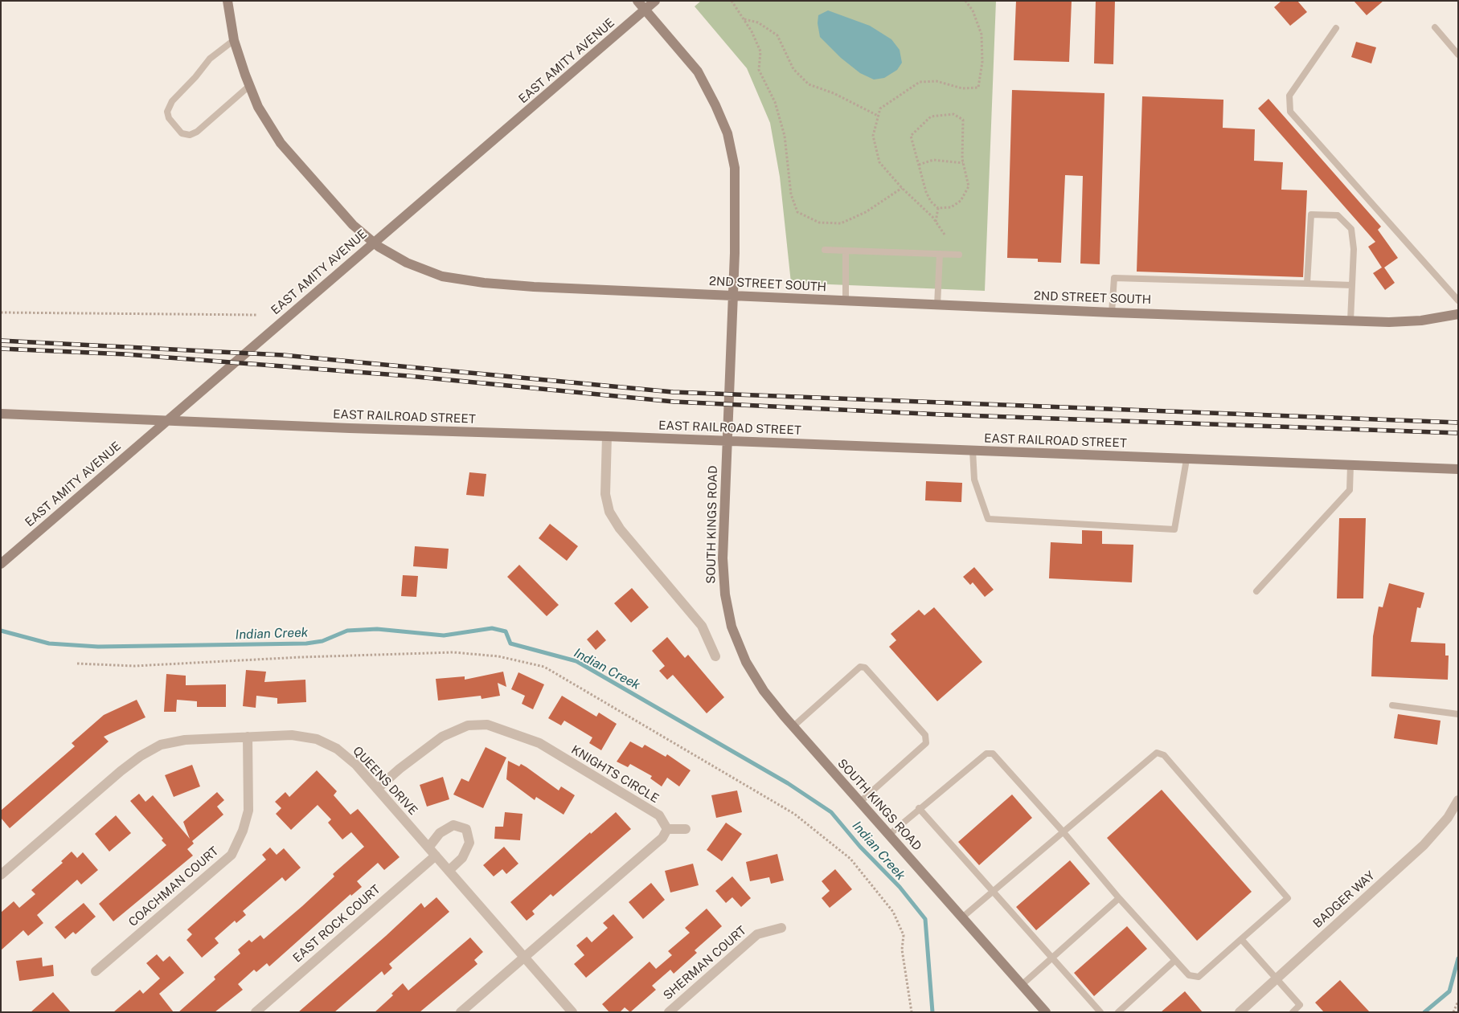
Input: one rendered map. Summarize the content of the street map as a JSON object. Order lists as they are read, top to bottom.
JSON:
{
  "streets": {
    "street": [
      "EAST AMITY AVENUE",
      "2ND STREET SOUTH",
      "EAST RAILROAD STREET",
      "SOUTH KINGS ROAD",
      "KNIGHTS CIRCLE",
      "QUEENS DRIVE",
      "COACHMAN COURT",
      "BADGER WAY",
      "EAST ROCK COURT",
      "SHERMAN COURT"
    ]
  },
  "crossings": [
    ["EAST AMITY AVENUE", "SOUTH KINGS ROAD"],
    ["KNIGHTS CIRCLE", "QUEENS DRIVE"],
    ["QUEENS DRIVE", "COACHMAN COURT"],
    ["QUEENS DRIVE", "EAST ROCK COURT"]
  ],
  "water": ["Indian Creek"]
}
